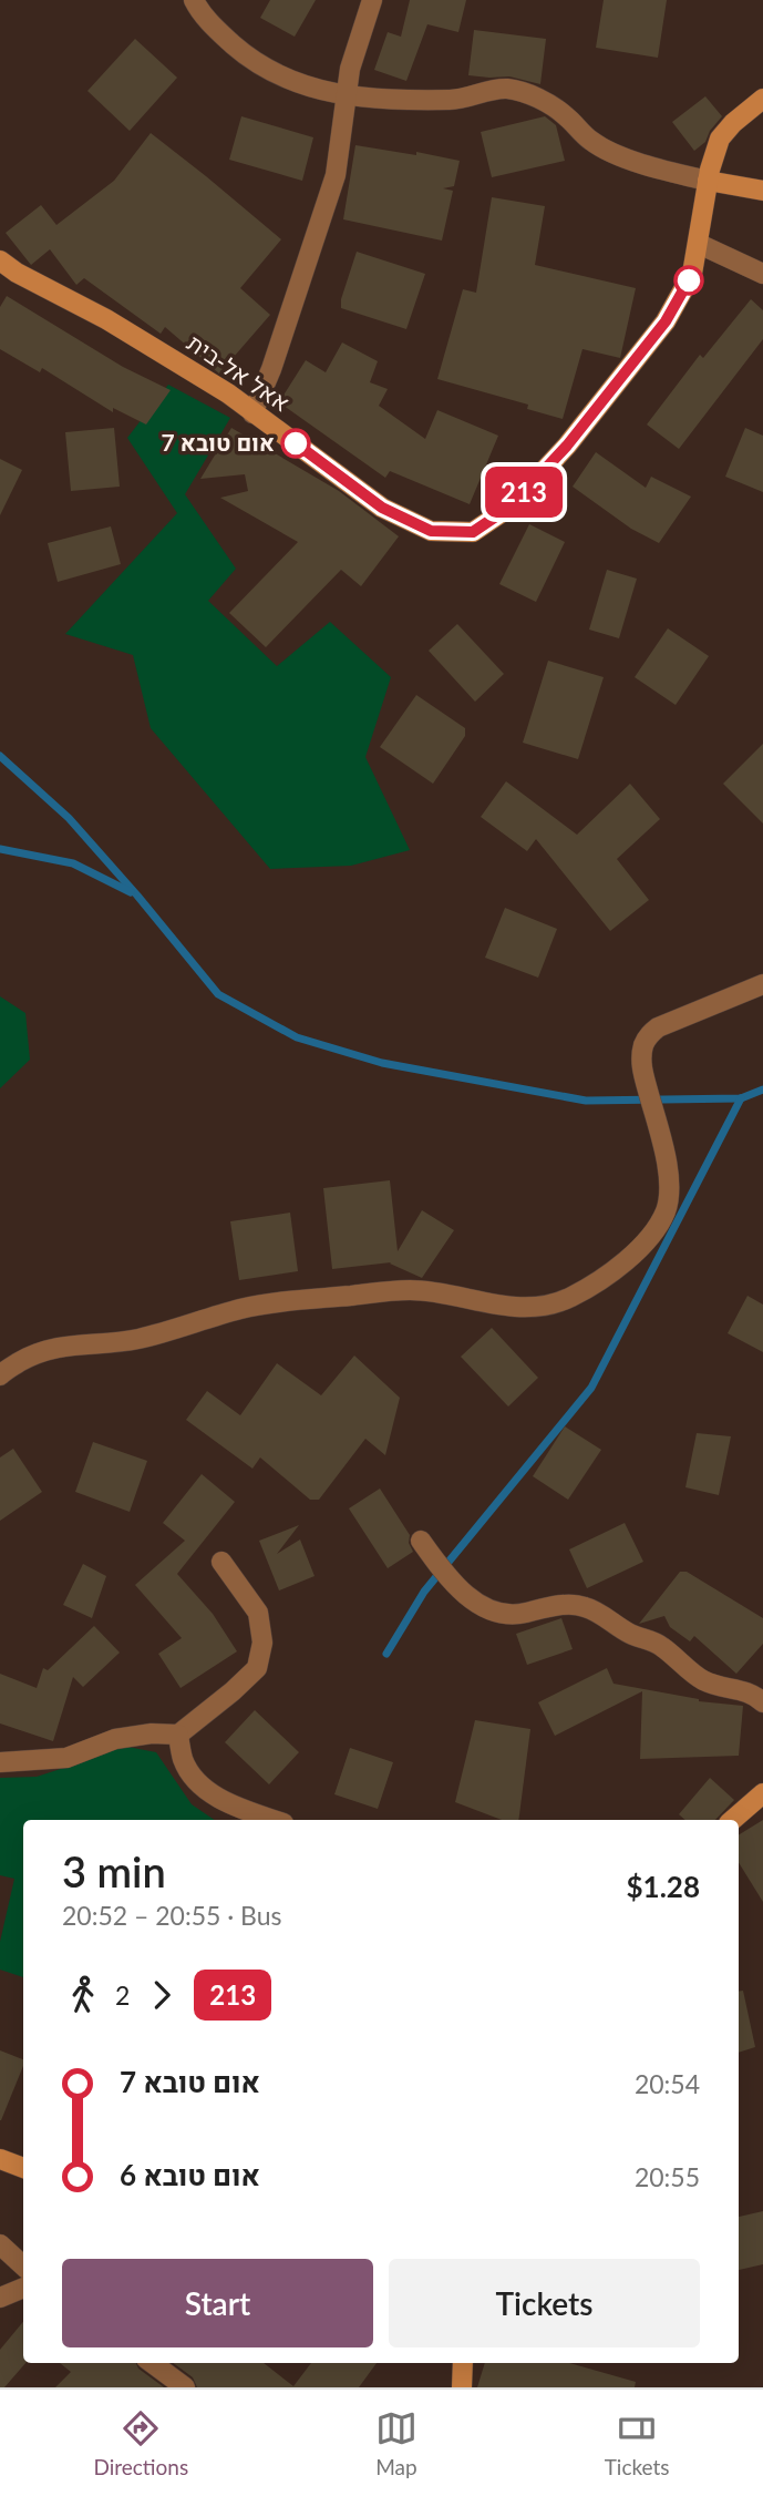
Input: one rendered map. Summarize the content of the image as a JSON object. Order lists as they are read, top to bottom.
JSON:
{
  "streets": {
    "street": ["אאל אל-בית"]
  },
  "places": ["אום טובא 7"],
  "lines": ["bus line 213"],
  "page": {
    "on_map": "213",
    "heading": ["3 min", "20:52 – 20:55 · Bus", "$1.28"],
    "legs": ["2", "213"],
    "list": [
      {
        "name": "אום טובא 7",
        "value": "20:54"
      },
      {
        "name": "אום טובא 6",
        "value": "20:55"
      }
    ],
    "buttons": ["Start", "Tickets"],
    "tabs": ["Directions", "Map", "Tickets"]
  }
}
